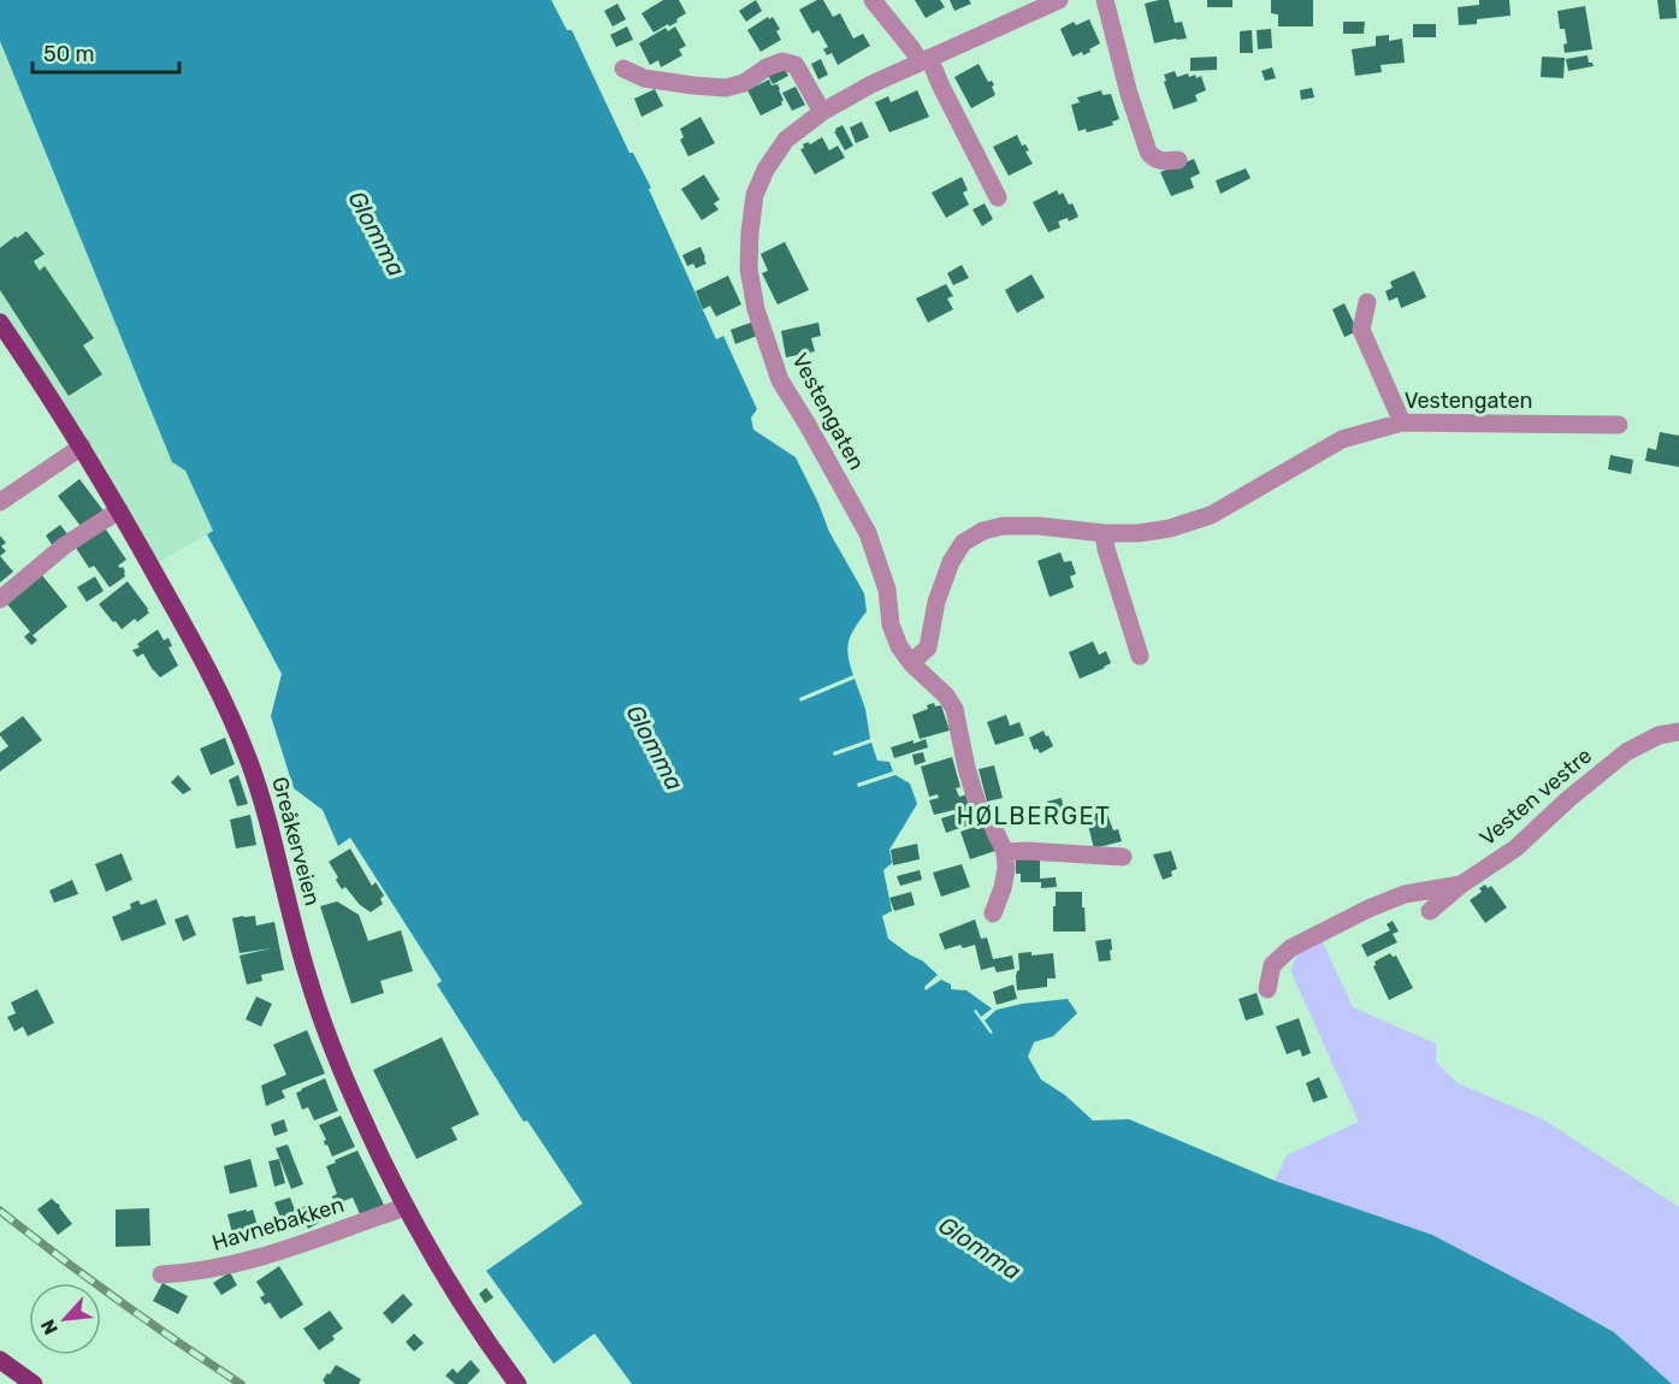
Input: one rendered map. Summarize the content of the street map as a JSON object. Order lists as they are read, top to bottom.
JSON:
{
  "streets": {
    "main road": ["Greåkerveien"],
    "street": ["Vestengaten", "Vesten vestre", "Havnebakken"]
  },
  "crossings": [
    ["Greåkerveien", "Havnebakken"]
  ],
  "districts": ["HØLBERGET"],
  "water": ["Glomma"],
  "scale_bar": "50 m",
  "north": "bottom left"
}
